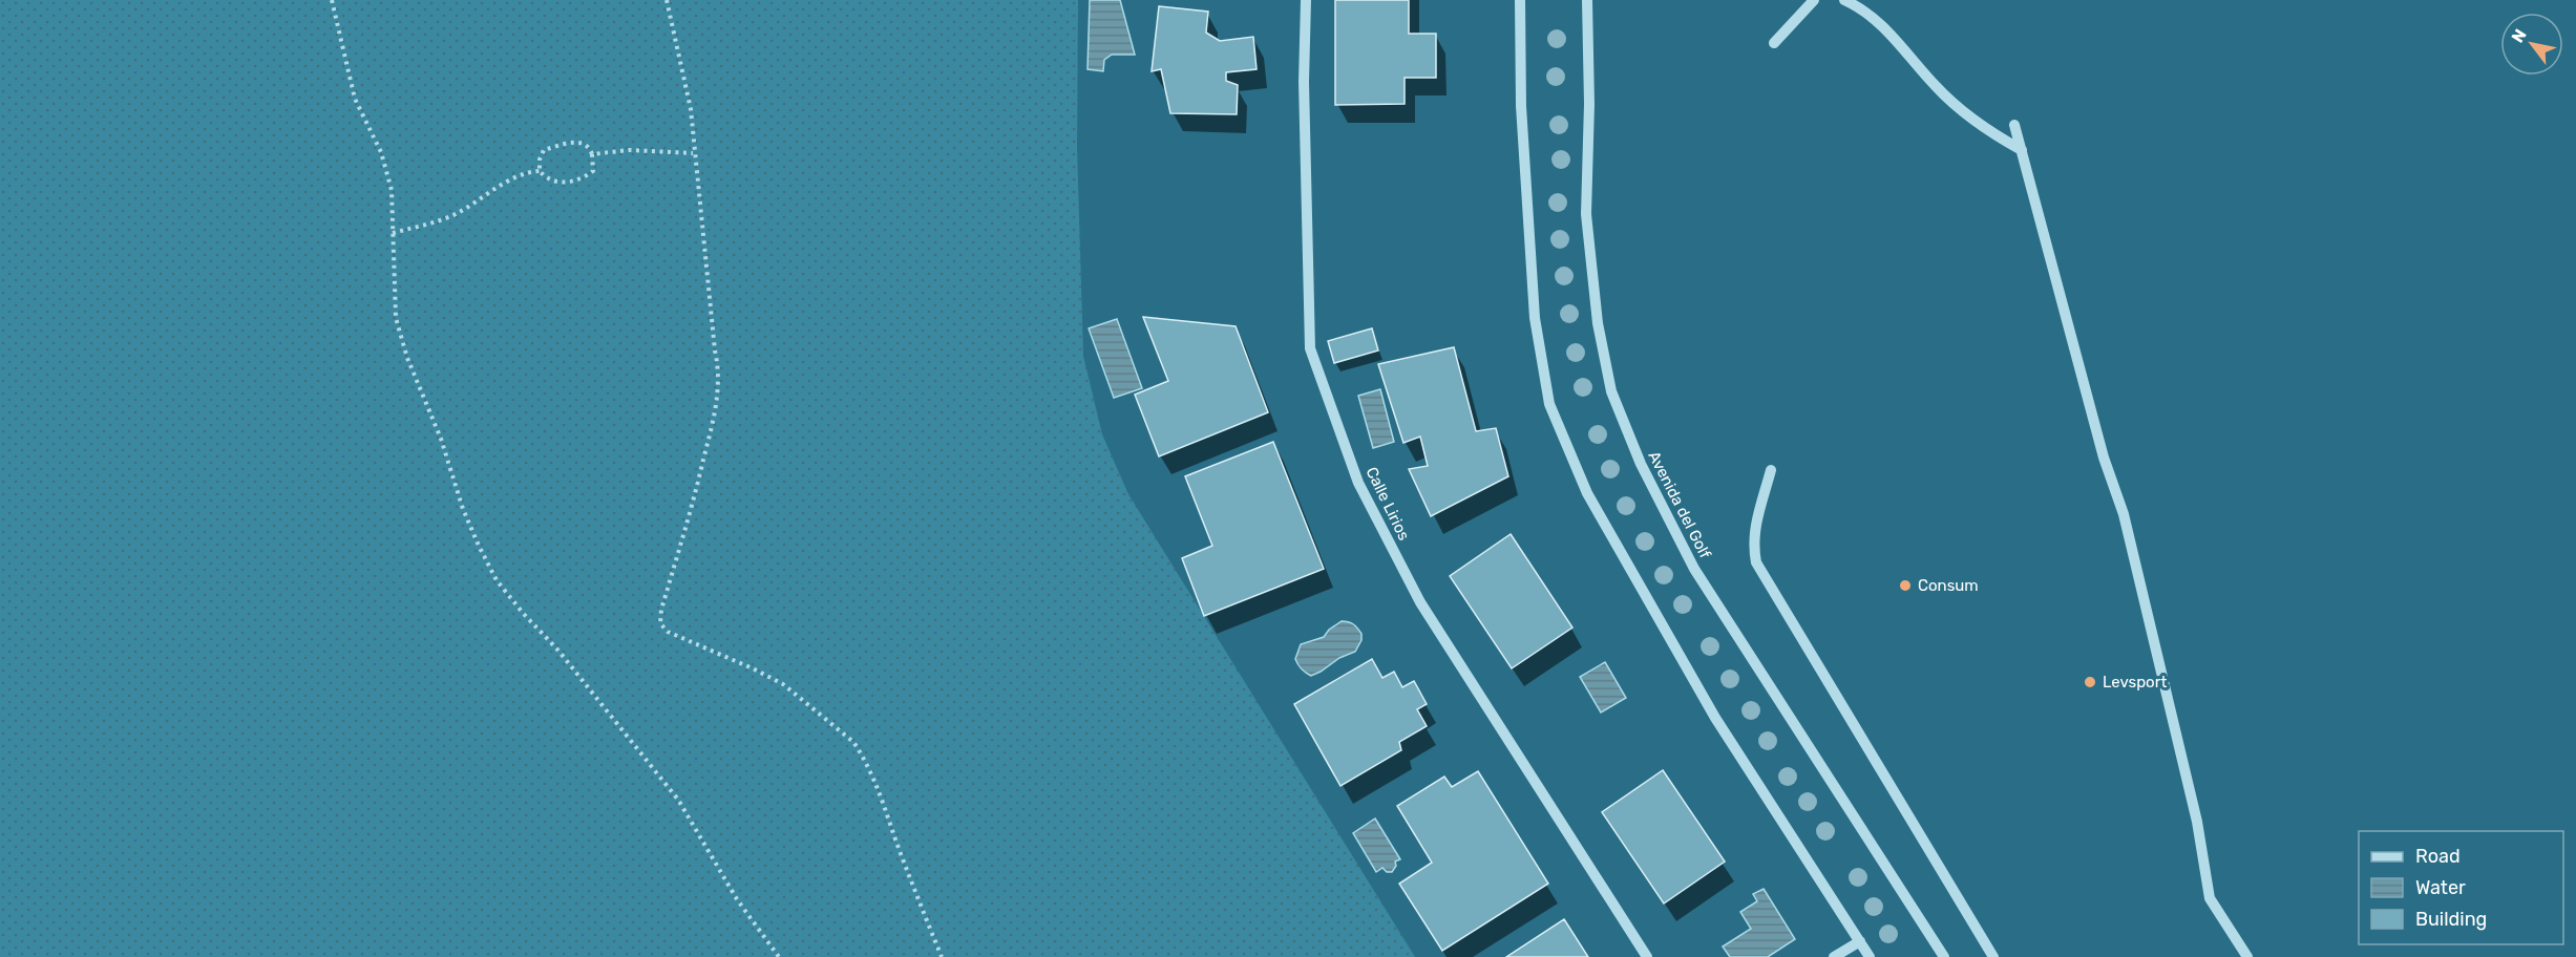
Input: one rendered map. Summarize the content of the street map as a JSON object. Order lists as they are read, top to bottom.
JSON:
{
  "streets": {
    "street": ["Calle Lirios", "Avenida del Golf"]
  },
  "places": ["Consum", "Levsport"],
  "legend": ["Road", "Water", "Building"],
  "north": "top left"
}
